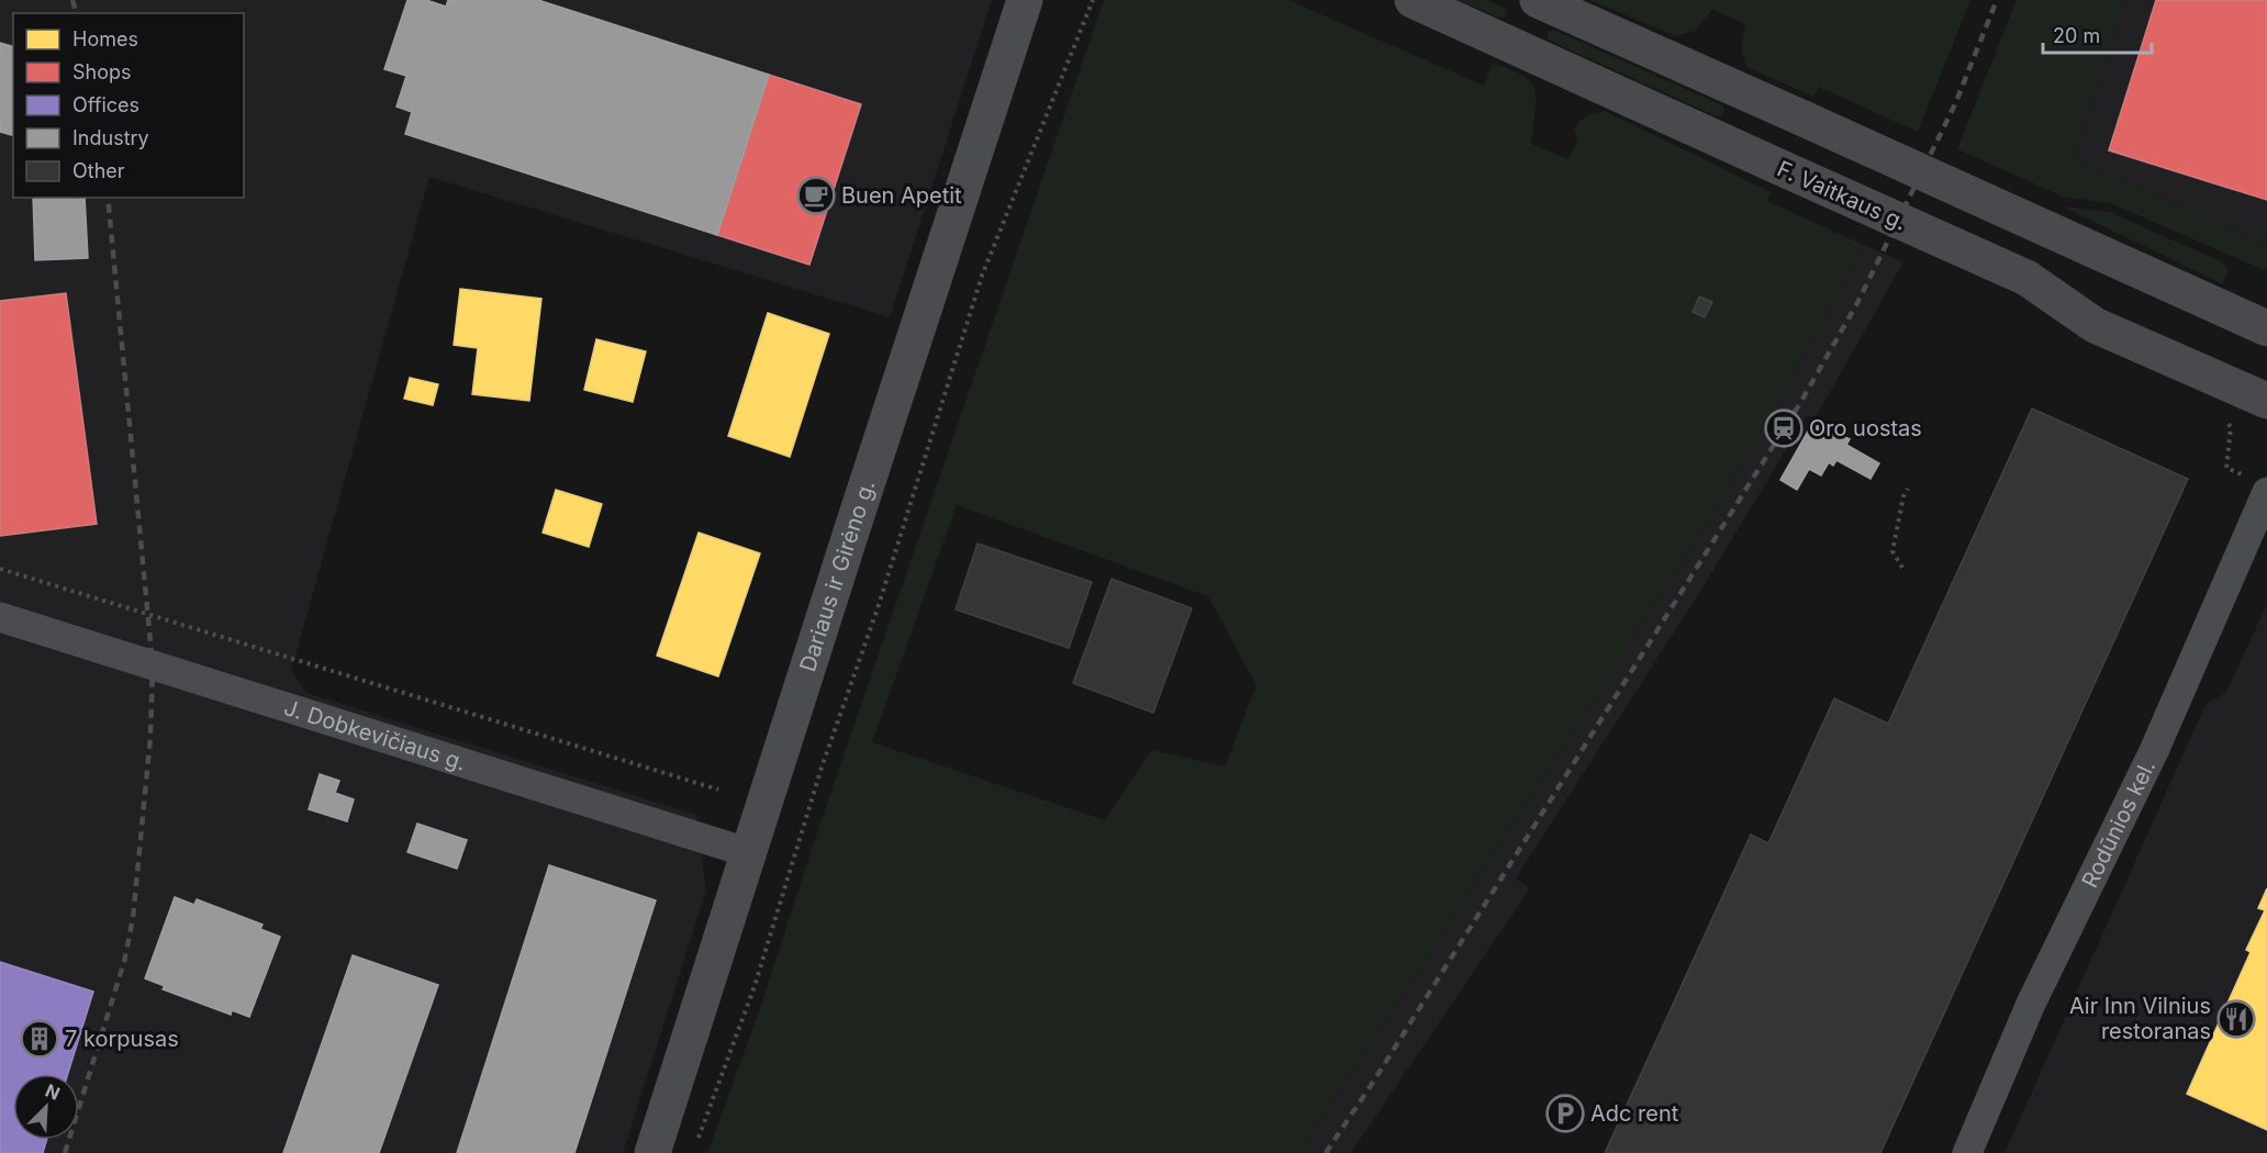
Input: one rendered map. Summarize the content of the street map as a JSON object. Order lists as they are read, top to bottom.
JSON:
{
  "streets": {
    "main road": ["F. Vaitkaus g."],
    "street": ["Dariaus ir Girėno g.", "J. Dobkevičiaus g.", "Rodūnios kel."]
  },
  "crossings": [
    ["Dariaus ir Girėno g.", "J. Dobkevičiaus g."]
  ],
  "places": {
    "cafe": ["Buen Apetit"],
    "station": ["Oro uostas"],
    "restaurant": ["Air Inn Vilnius restoranas"],
    "building": ["7 korpusas"],
    "parking": ["Adc rent"]
  },
  "legend": [
    "Homes",
    "Shops",
    "Offices",
    "Industry",
    "Other"
  ],
  "scale_bar": "20 m",
  "north": "top right"
}
